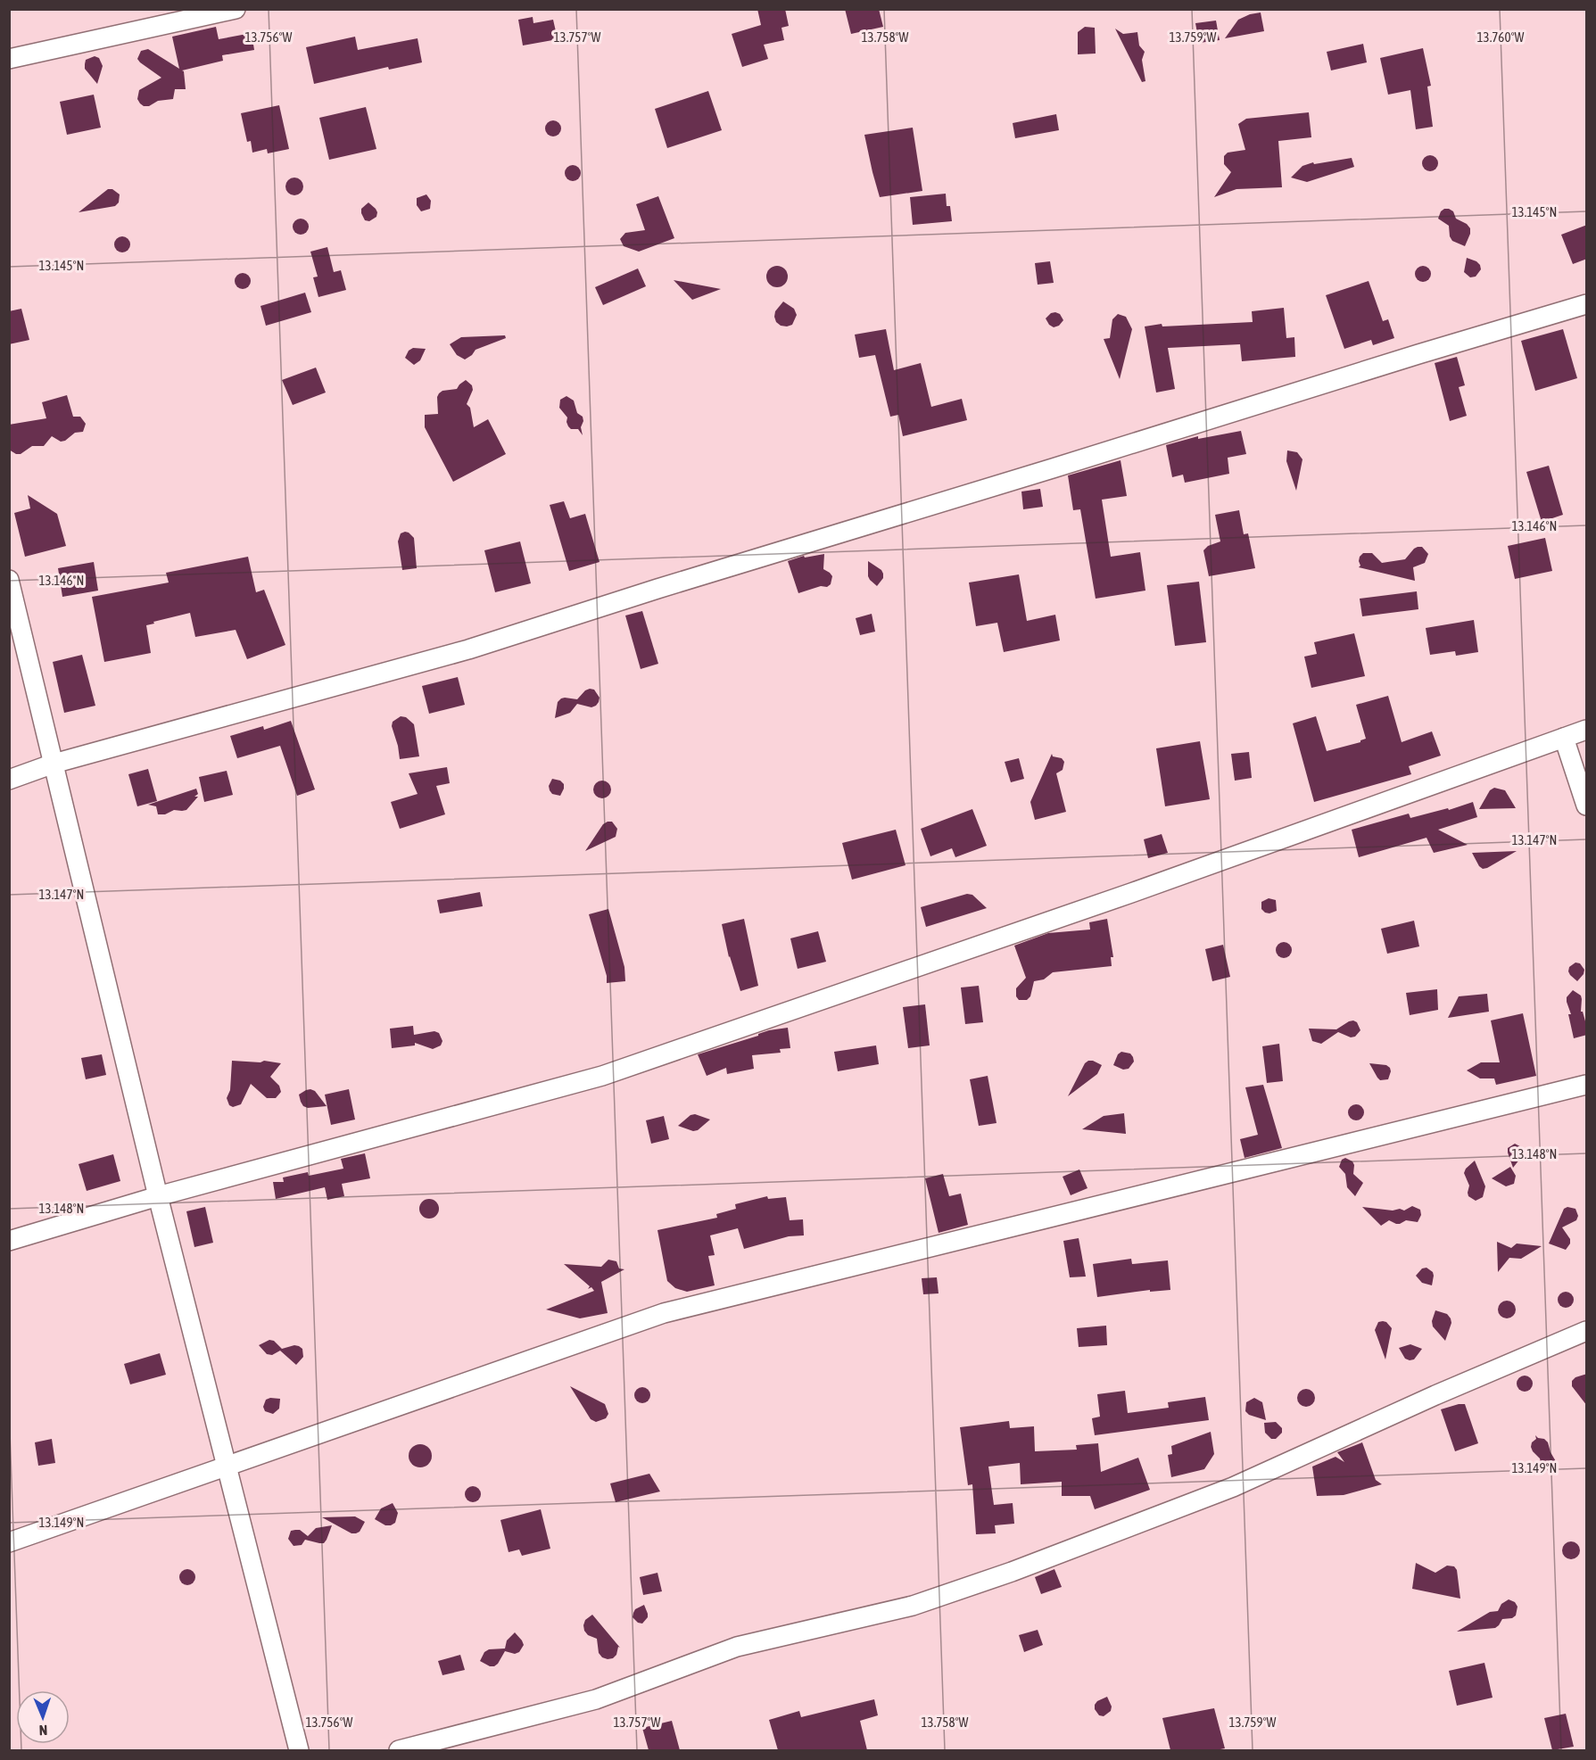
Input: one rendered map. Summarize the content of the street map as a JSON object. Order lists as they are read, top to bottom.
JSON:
{
  "north": "bottom",
  "coordinates": [
    "13.756°W",
    "13.757°W",
    "13.758°W",
    "13.759°W",
    "13.760°W",
    "13.145°N",
    "13.146°N",
    "13.147°N",
    "13.148°N",
    "13.149°N"
  ]
}
